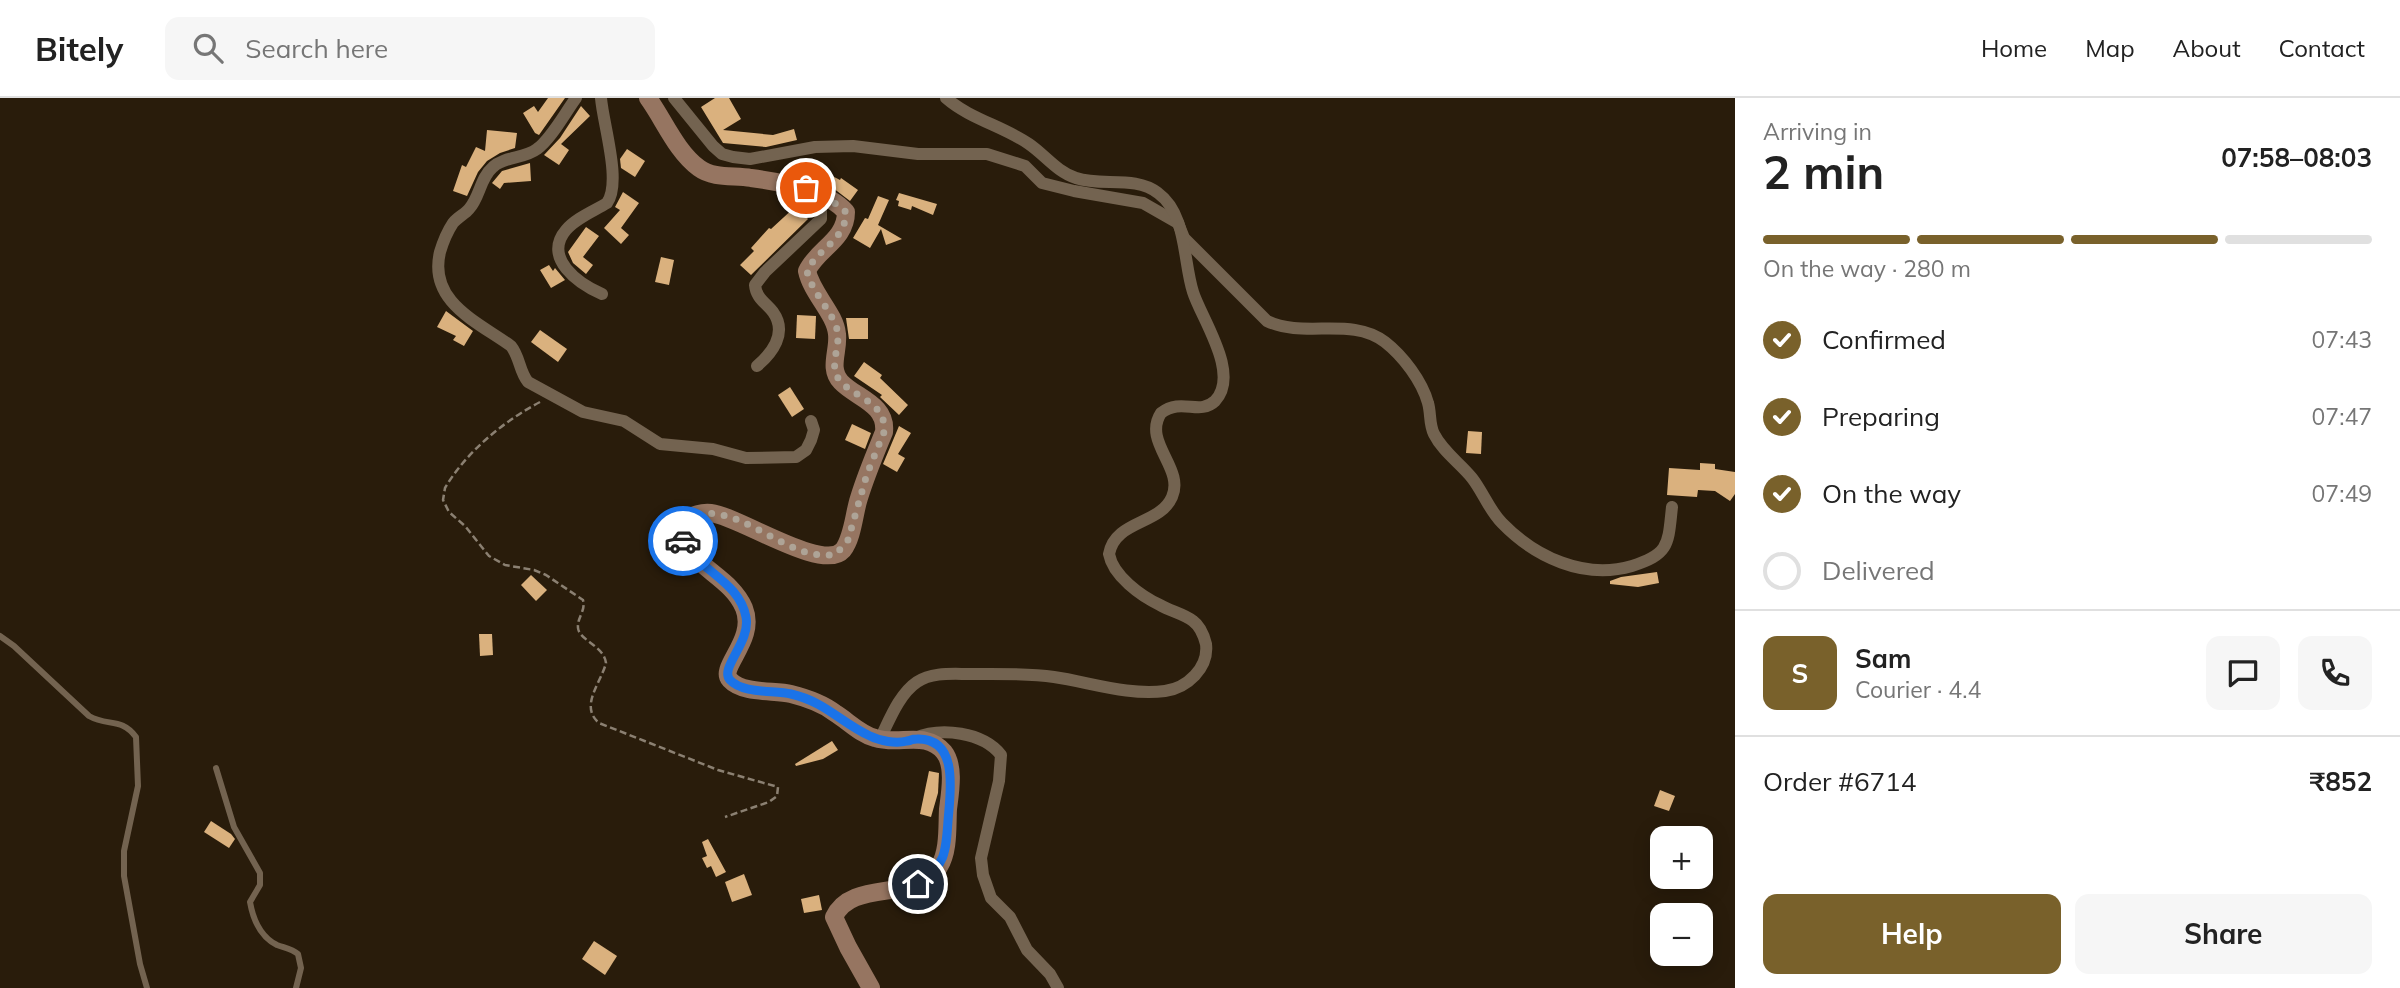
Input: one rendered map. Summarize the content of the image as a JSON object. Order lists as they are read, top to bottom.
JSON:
{
  "page": {
    "header": "Bitely",
    "search": "Search here",
    "nav": [
      "Home",
      "Map",
      "About",
      "Contact"
    ],
    "heading": ["2 min", "Arriving in", "07:58–08:03"],
    "panel": [
      "Sam",
      "Courier · 4.4",
      "Order #6714",
      "₹852"
    ],
    "bar": "On the way · 280 m",
    "list": [
      ["Confirmed", "07:43"],
      ["Preparing", "07:47"],
      ["On the way", "07:49"],
      "Delivered"
    ],
    "round": "S",
    "map_buttons": ["+", "−"],
    "buttons": ["Help", "Share"]
  }
}
